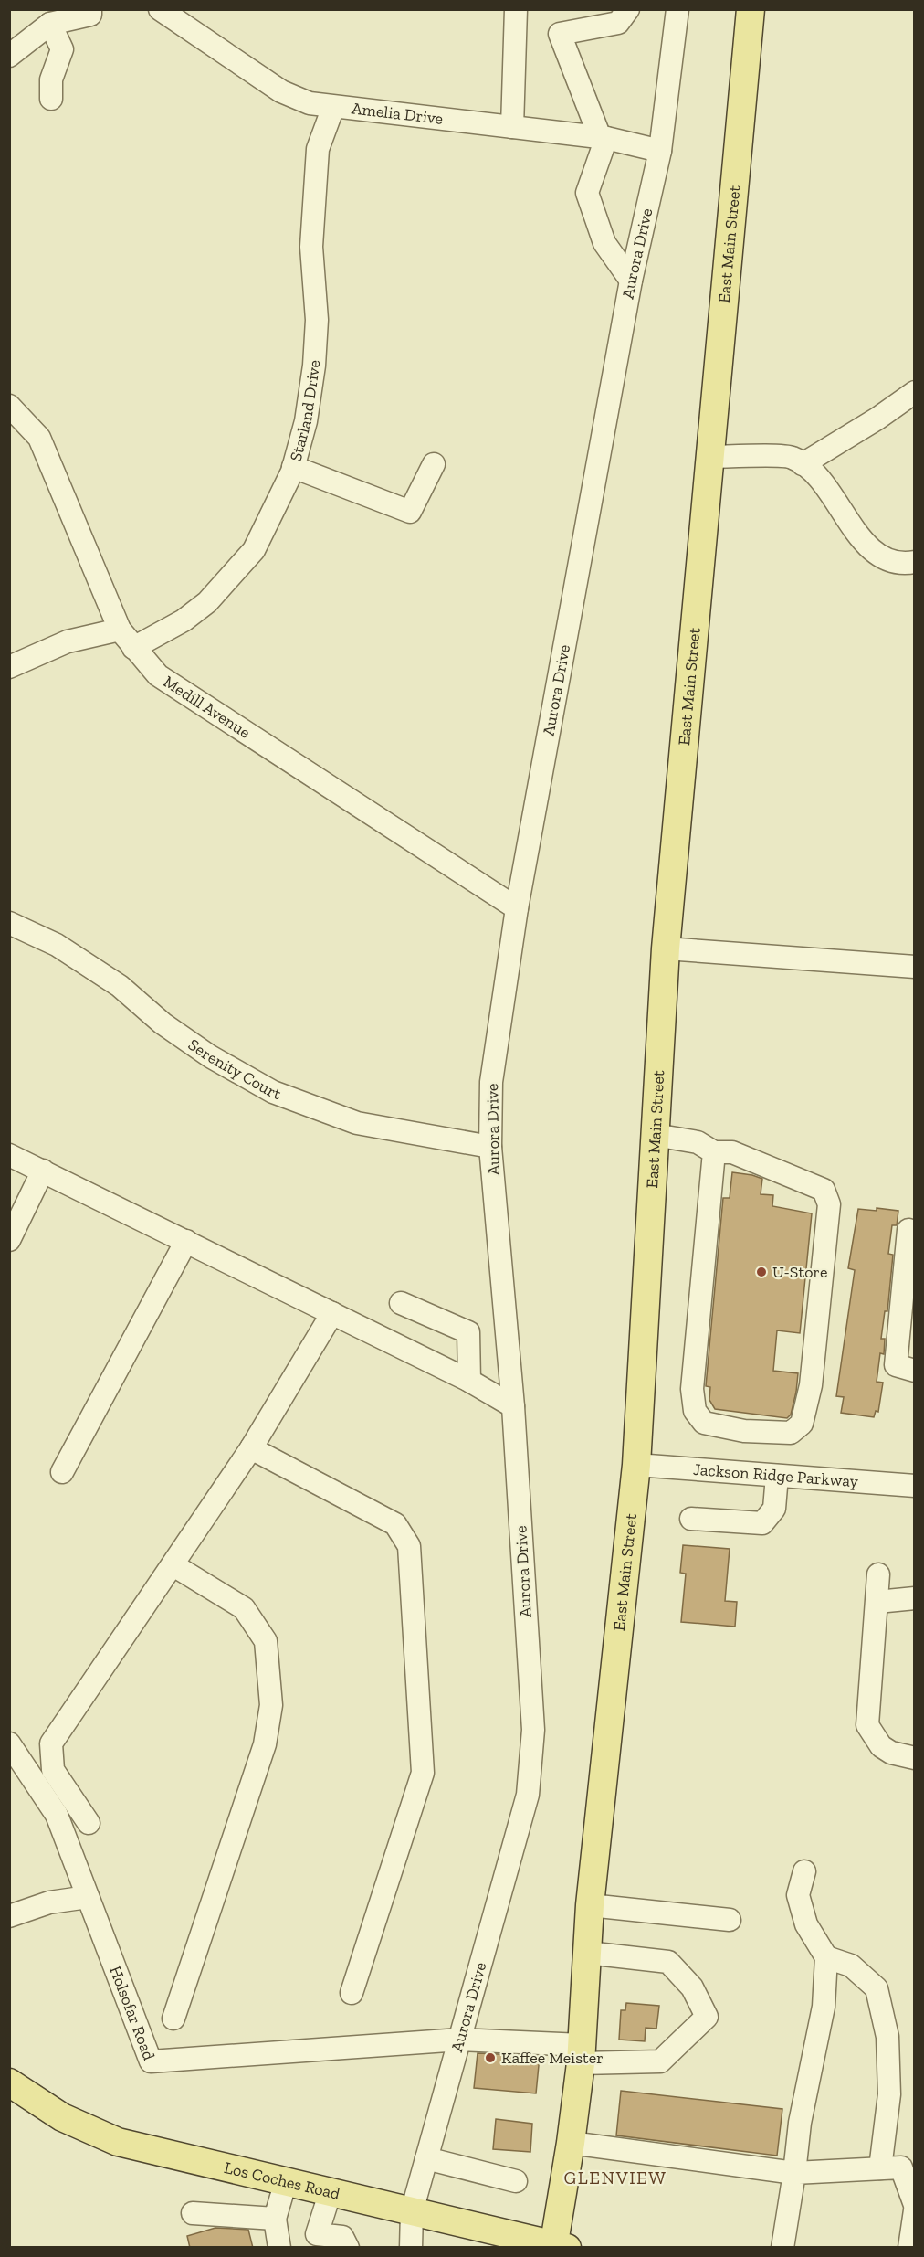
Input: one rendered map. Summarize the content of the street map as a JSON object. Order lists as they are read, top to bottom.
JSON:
{
  "streets": {
    "main road": ["East Main Street", "Los Coches Road"],
    "street": [
      "Amelia Drive",
      "Aurora Drive",
      "Starland Drive",
      "Medill Avenue",
      "Serenity Court",
      "Jackson Ridge Parkway",
      "Holsofar Road"
    ]
  },
  "crossings": [
    ["Amelia Drive", "Aurora Drive"],
    ["Amelia Drive", "Starland Drive"],
    ["East Main Street", "Jackson Ridge Parkway"],
    ["East Main Street", "Los Coches Road"],
    ["Aurora Drive", "Medill Avenue"],
    ["Aurora Drive", "Serenity Court"],
    ["Aurora Drive", "Holsofar Road"],
    ["Aurora Drive", "Los Coches Road"],
    ["Starland Drive", "Medill Avenue"]
  ],
  "districts": ["GLENVIEW"],
  "places": ["U-Store", "Kaffee Meister"]
}
